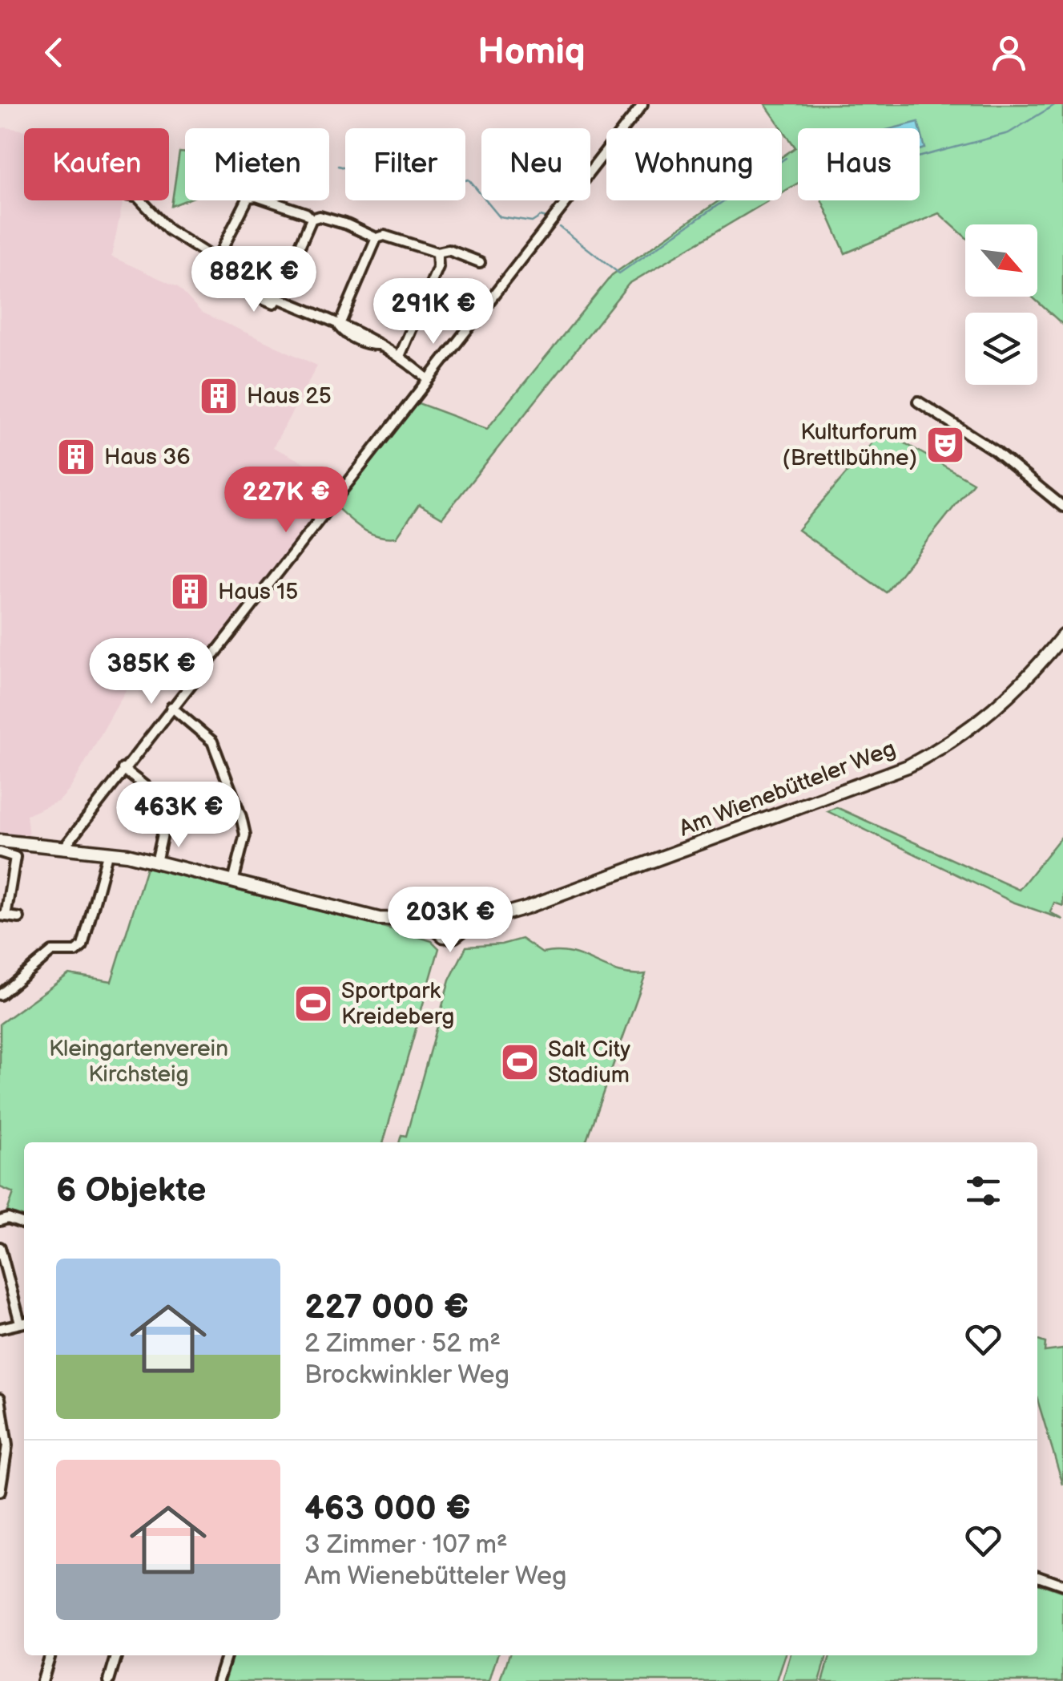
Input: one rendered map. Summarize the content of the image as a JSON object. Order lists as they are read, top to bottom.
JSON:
{
  "streets": {
    "street": ["Am Wienebütteler Weg"]
  },
  "parks": ["Kleingartenverein Kirchsteig"],
  "places": {
    "building": ["Haus 25", "Haus 36", "Haus 15"],
    "theatre": ["Kulturforum (Brettlbühne)"],
    "sports": ["Sportpark Kreideberg", "Salt City Stadium"]
  },
  "north": "bottom right",
  "page": {
    "header": "Homiq",
    "chip": [
      "Kaufen",
      "Mieten",
      "Filter",
      "Neu",
      "Wohnung",
      "Haus"
    ],
    "price": [
      "882K €",
      "291K €",
      "227K €",
      "385K €",
      "463K €",
      "203K €"
    ],
    "heading": "6 Objekte",
    "list": [
      {
        "name": "227 000 €",
        "note": "2 Zimmer · 52 m² · Brockwinkler Weg"
      },
      {
        "name": "463 000 €",
        "note": "3 Zimmer · 107 m² · Am Wienebütteler Weg"
      }
    ]
  }
}
